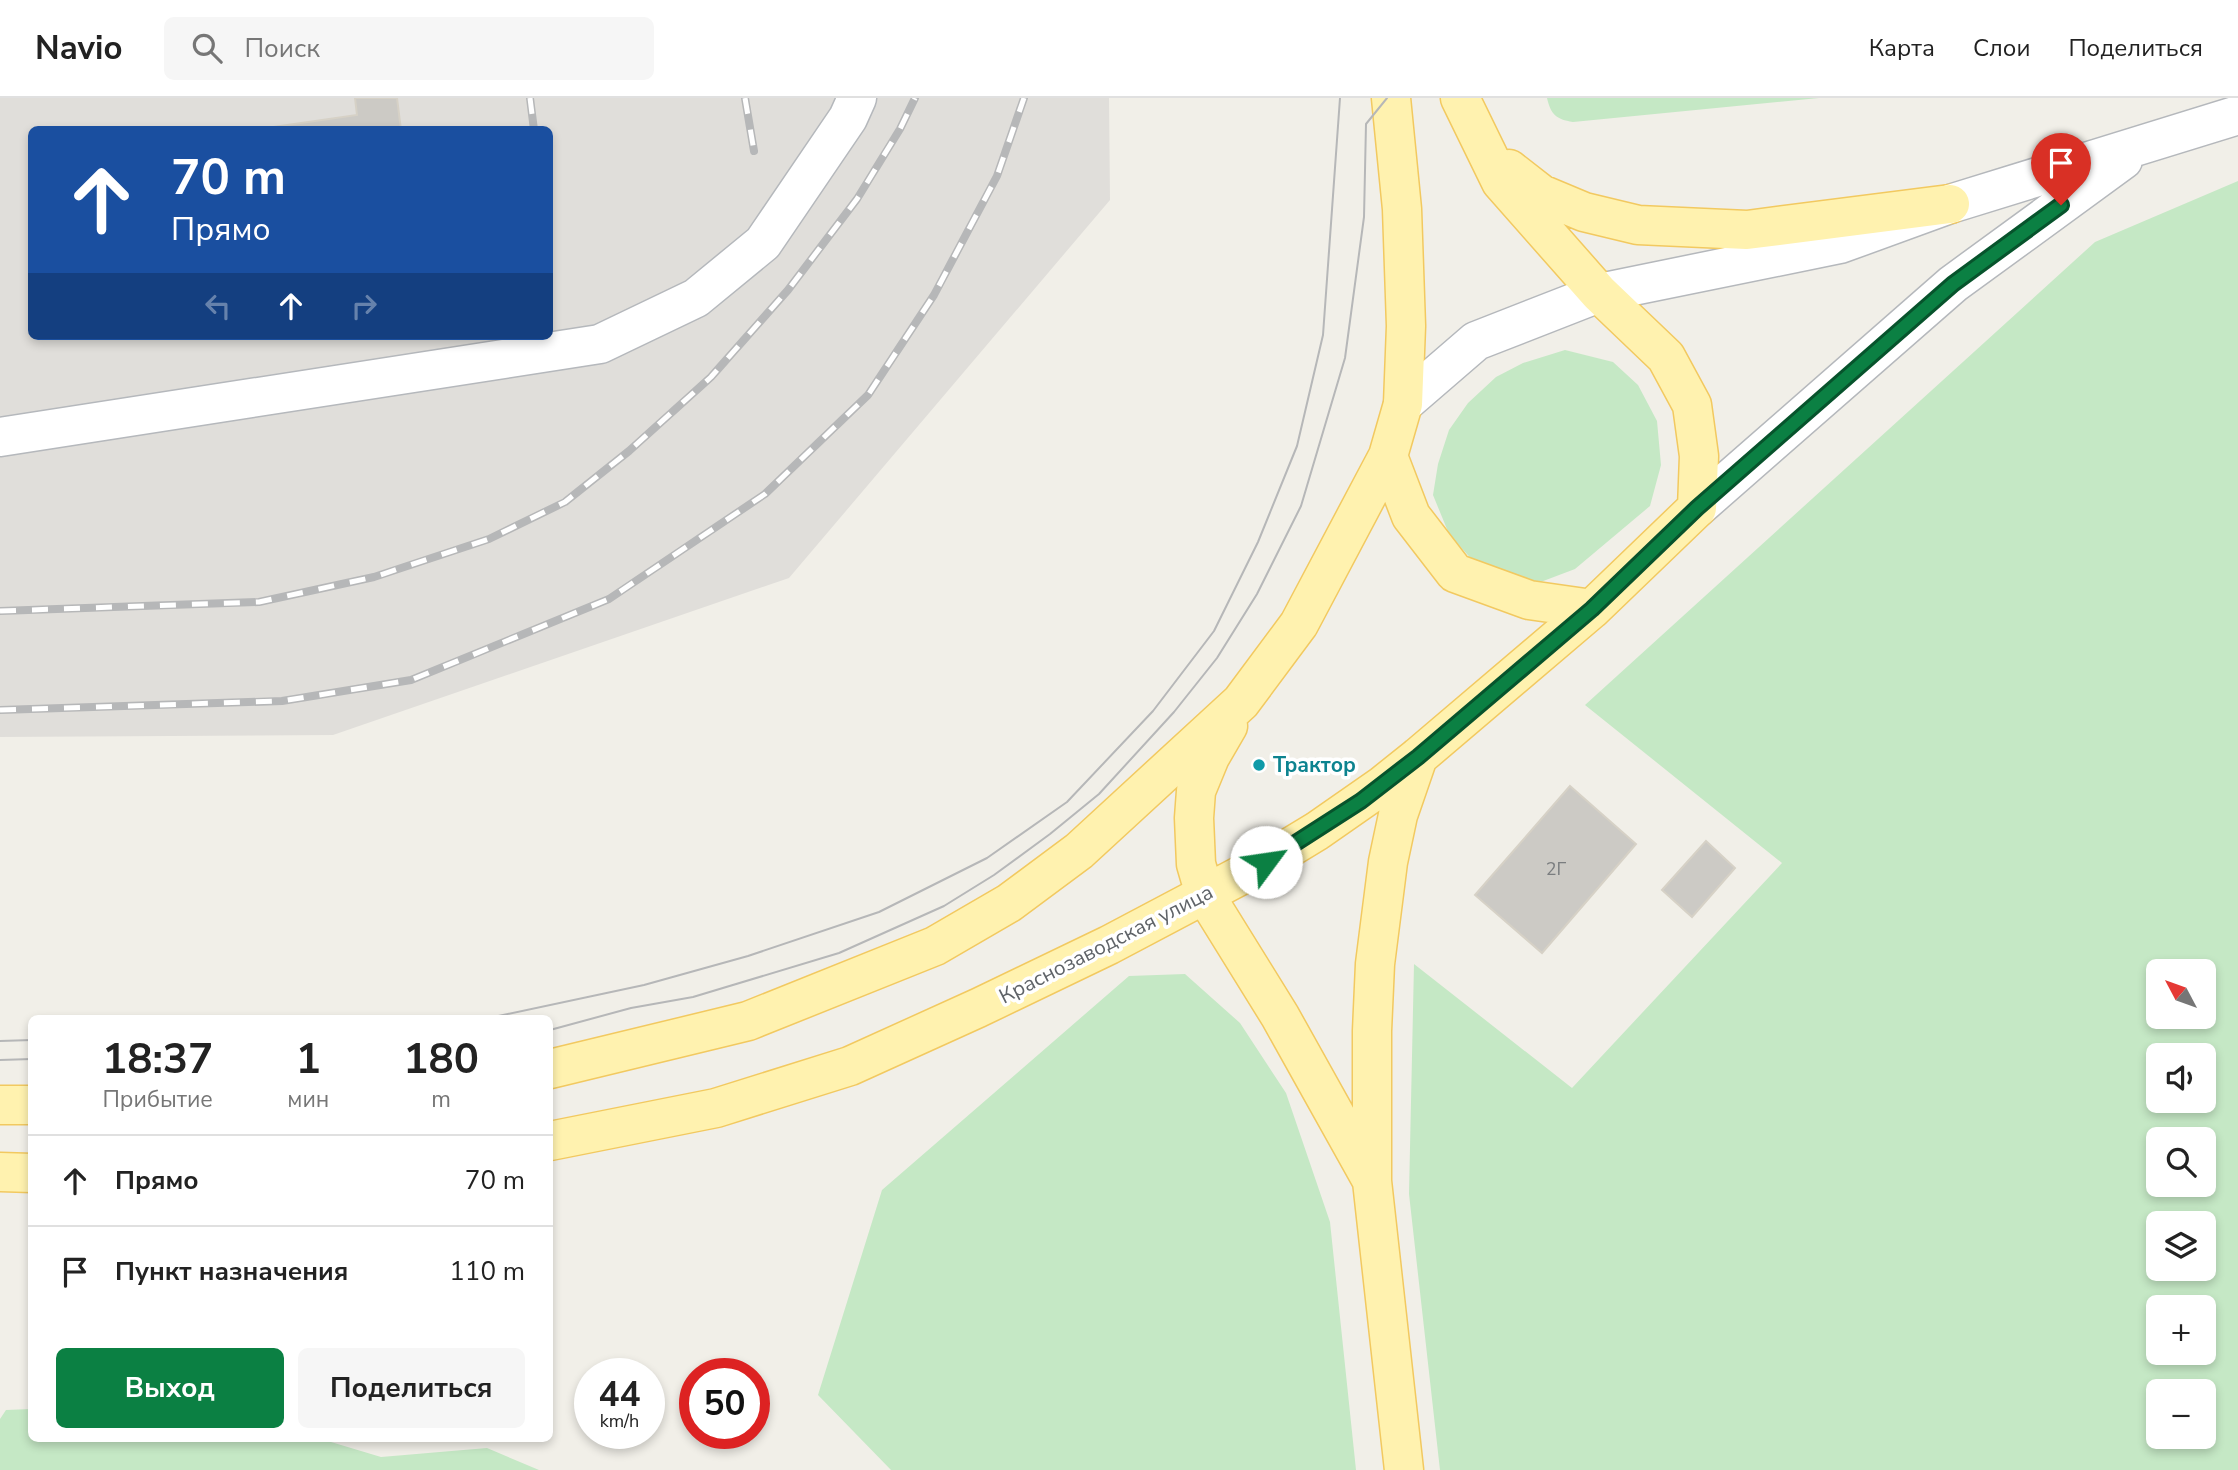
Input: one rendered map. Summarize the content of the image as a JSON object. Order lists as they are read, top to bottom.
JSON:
{
  "streets": {
    "main road": ["Краснозаводская улица"]
  },
  "places": ["Трактор"],
  "house_numbers": ["2Г"],
  "north": "top left",
  "page": {
    "header": "Navio",
    "search": "Поиск",
    "nav": ["Карта", "Слои", "Поделиться"],
    "turn": ["70 m", "Прямо"],
    "map_buttons": ["+", "−"],
    "eta": [
      "18:37",
      "Прибытие",
      "1",
      "мин",
      "180",
      "m"
    ],
    "list": [
      {
        "name": "Прямо",
        "value": "70 m"
      },
      {
        "name": "Пункт назначения",
        "value": "110 m"
      }
    ],
    "buttons": ["Выход", "Поделиться"],
    "speed": "44 km/h",
    "limit": "50"
  }
}
